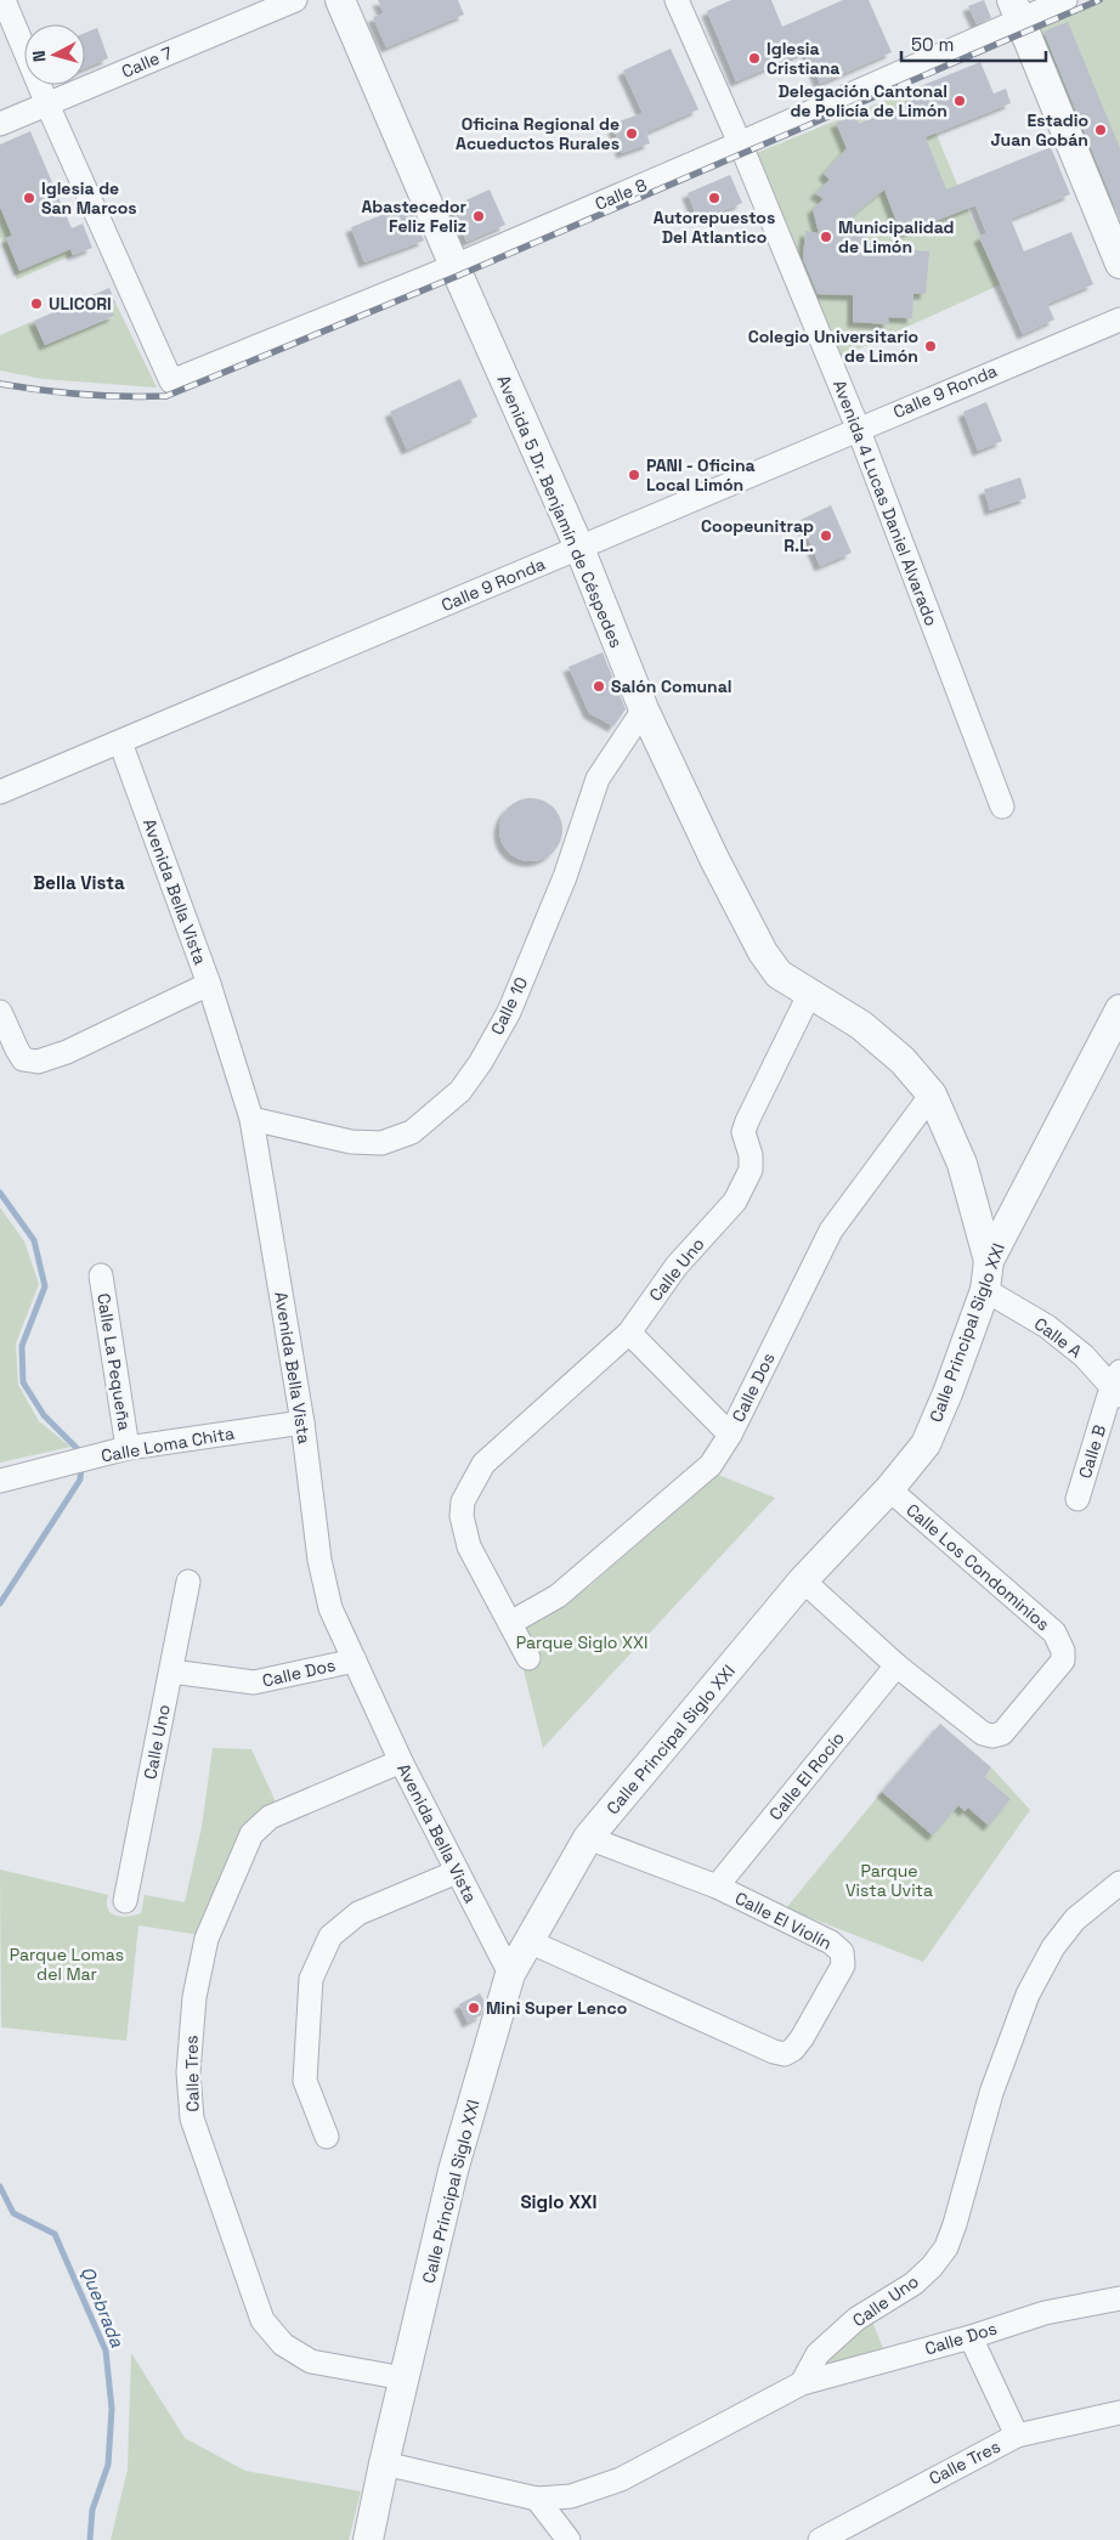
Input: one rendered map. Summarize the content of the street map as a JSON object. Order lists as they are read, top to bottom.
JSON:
{
  "streets": {
    "street": [
      "Calle 7",
      "Calle 8",
      "Calle 9 Ronda",
      "Avenida 4 Lucas Daniel Alvarado",
      "Avenida 5 Dr. Benjamín de Céspedes",
      "Avenida Bella Vista",
      "Calle 10",
      "Calle Uno",
      "Calle Principal Siglo XXI",
      "Calle A",
      "Calle La Pequeña",
      "Calle Dos",
      "Calle Loma Chita",
      "Calle B",
      "Calle Los Condominios",
      "Calle El Rocío",
      "Calle El Violín",
      "Calle Tres"
    ]
  },
  "crossings": [
    ["Calle 7", "Calle 8"],
    ["Calle 8", "Avenida 4 Lucas Daniel Alvarado"],
    ["Calle 8", "Avenida 5 Dr. Benjamín de Céspedes"],
    ["Calle 9 Ronda", "Avenida 4 Lucas Daniel Alvarado"],
    ["Calle 9 Ronda", "Avenida 5 Dr. Benjamín de Céspedes"],
    ["Calle 9 Ronda", "Avenida Bella Vista"],
    ["Avenida 5 Dr. Benjamín de Céspedes", "Calle 10"],
    ["Avenida 5 Dr. Benjamín de Céspedes", "Calle Uno"],
    ["Avenida 5 Dr. Benjamín de Céspedes", "Calle Principal Siglo XXI"],
    ["Avenida 5 Dr. Benjamín de Céspedes", "Calle Dos"],
    ["Avenida Bella Vista", "Calle 10"],
    ["Avenida Bella Vista", "Calle Principal Siglo XXI"],
    ["Avenida Bella Vista", "Calle Dos"],
    ["Avenida Bella Vista", "Calle Loma Chita"],
    ["Avenida Bella Vista", "Calle Tres"],
    ["Calle Uno", "Calle Dos"],
    ["Calle Principal Siglo XXI", "Calle A"],
    ["Calle Principal Siglo XXI", "Calle Los Condominios"],
    ["Calle Principal Siglo XXI", "Calle El Violín"],
    ["Calle Principal Siglo XXI", "Calle Tres"],
    ["Calle A", "Calle B"],
    ["Calle La Pequeña", "Calle Loma Chita"],
    ["Calle Los Condominios", "Calle El Rocío"],
    ["Calle El Rocío", "Calle El Violín"]
  ],
  "districts": ["Bella Vista", "Siglo XXI"],
  "water": ["Quebrada"],
  "parks": ["Parque Siglo XXI", "Parque Vista Uvita", "Parque Lomas del Mar"],
  "places": [
    "Iglesia Cristiana",
    "Delegación Cantonal de Policía de Limón",
    "Estadio Juan Gobán",
    "Oficina Regional de Acueductos Rurales",
    "Iglesia de San Marcos",
    "Autorepuestos Del Atlantico",
    "Abastecedor Feliz Feliz",
    "Municipalidad de Limón",
    "ULICORI",
    "Colegio Universitario de Limón",
    "PANI - Oficina Local Limón",
    "Coopeunitrap R.L.",
    "Salón Comunal",
    "Mini Super Lenco"
  ],
  "scale_bar": "50 m",
  "north": "left"
}
